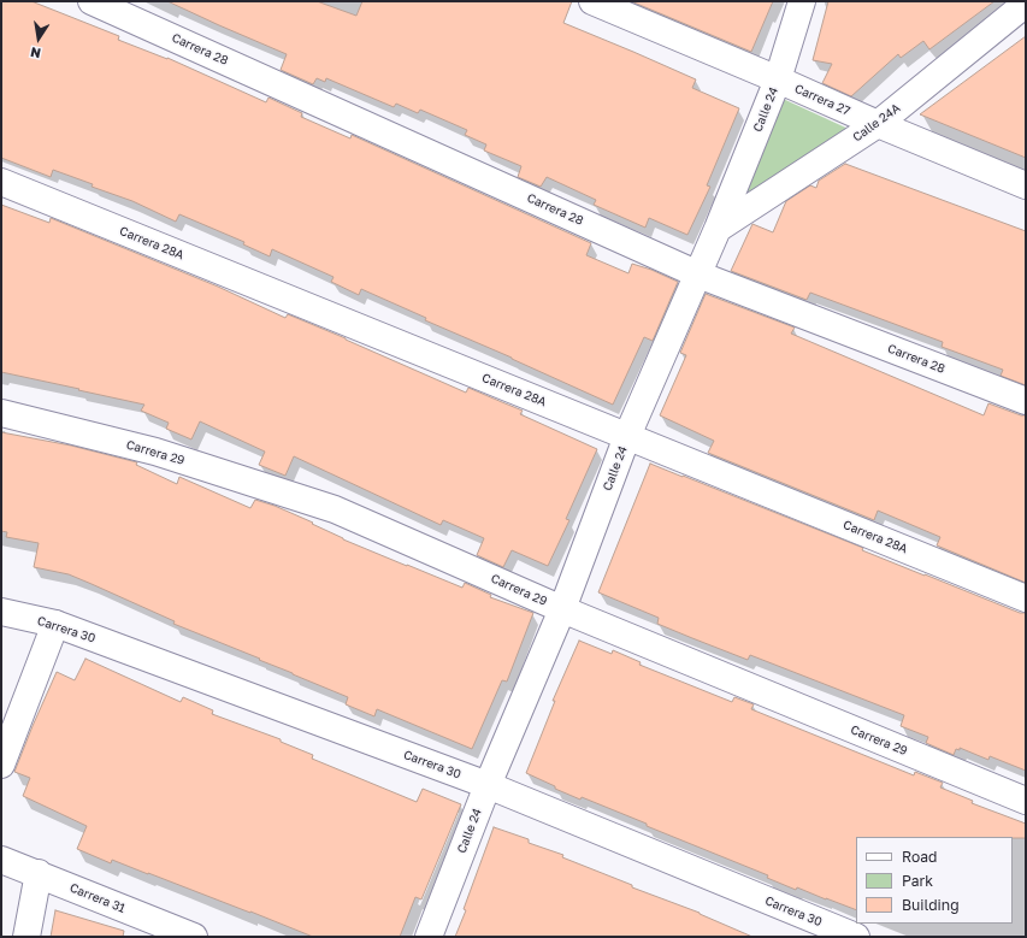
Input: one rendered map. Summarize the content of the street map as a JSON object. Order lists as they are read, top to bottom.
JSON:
{
  "streets": {
    "street": [
      "Carrera 28",
      "Carrera 27",
      "Calle 24",
      "Calle 24A",
      "Carrera 28A",
      "Carrera 29",
      "Carrera 30",
      "Carrera 31"
    ]
  },
  "crossings": [
    ["Carrera 28", "Calle 24"],
    ["Carrera 27", "Calle 24"],
    ["Carrera 27", "Calle 24A"],
    ["Calle 24", "Calle 24A"],
    ["Calle 24", "Carrera 28A"],
    ["Calle 24", "Carrera 29"],
    ["Calle 24", "Carrera 30"]
  ],
  "legend": ["Road", "Park", "Building"],
  "north": "bottom"
}
